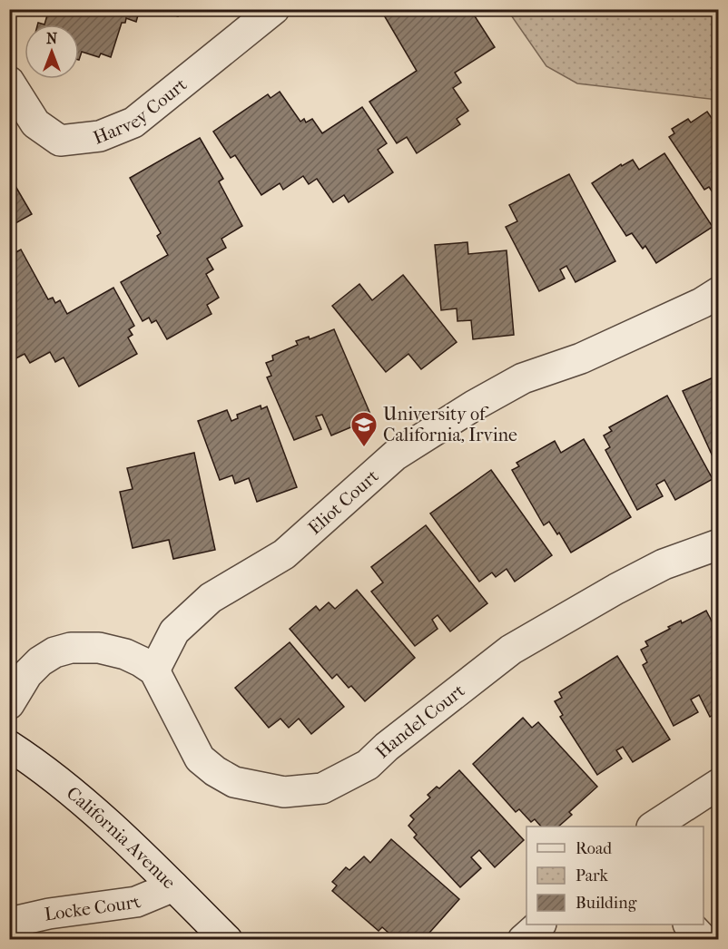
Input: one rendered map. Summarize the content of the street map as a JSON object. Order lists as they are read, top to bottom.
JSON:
{
  "streets": {
    "street": [
      "Harvey Court",
      "Eliot Court",
      "Handel Court",
      "California Avenue",
      "Locke Court"
    ]
  },
  "crossings": [
    ["Eliot Court", "Handel Court"],
    ["California Avenue", "Locke Court"]
  ],
  "places": {
    "school or university": ["University of California, Irvine"]
  },
  "legend": ["Road", "Park", "Building"],
  "north": "top"
}
